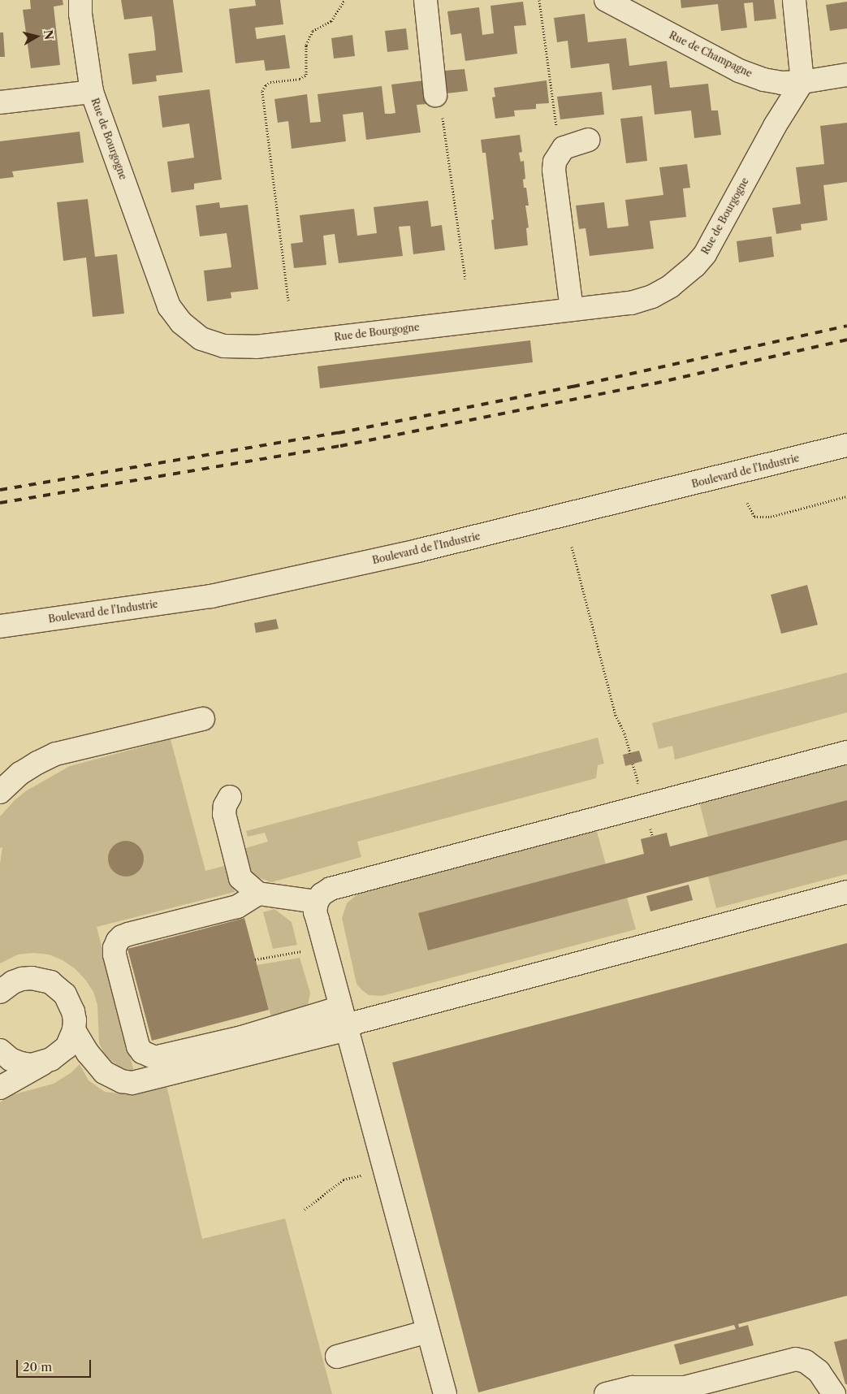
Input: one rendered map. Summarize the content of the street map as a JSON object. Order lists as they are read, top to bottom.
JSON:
{
  "streets": {
    "street": ["Rue de Champagne", "Rue de Bourgogne", "Boulevard de l'Industrie"]
  },
  "crossings": [
    ["Rue de Champagne", "Rue de Bourgogne"]
  ],
  "scale_bar": "20 m",
  "north": "right"
}
